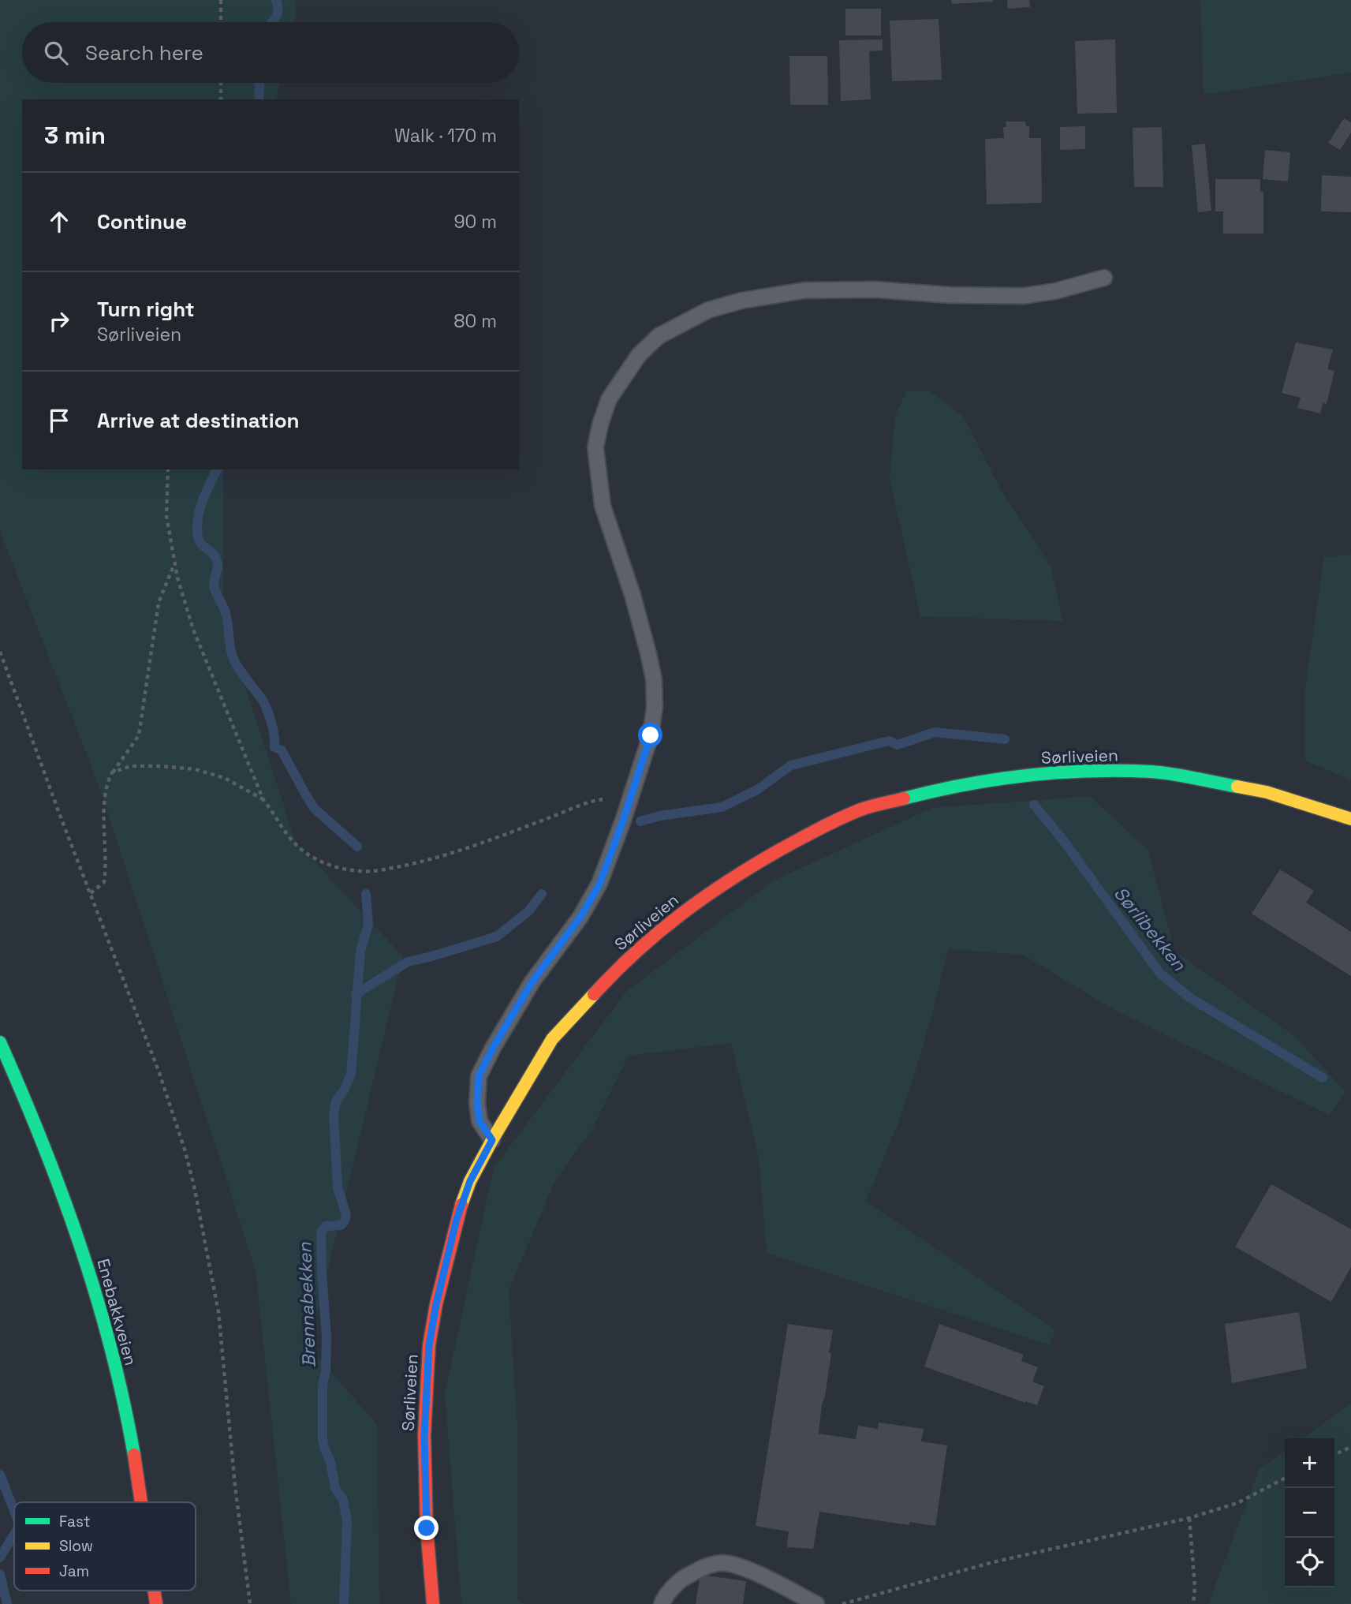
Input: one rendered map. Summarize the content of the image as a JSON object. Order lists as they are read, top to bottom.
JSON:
{
  "streets": {
    "street": ["Sørliveien", "Enebakkveien"]
  },
  "water": ["Sørlibekken", "Brennabekken"],
  "legend": ["Fast", "Slow", "Jam"],
  "page": {
    "search": "Search here",
    "heading": ["3 min", "Walk · 170 m"],
    "list": [
      ["Continue", "90 m"],
      ["Turn right", "Sørliveien", "80 m"],
      "Arrive at destination"
    ],
    "map_buttons": ["+", "−"]
  }
}
